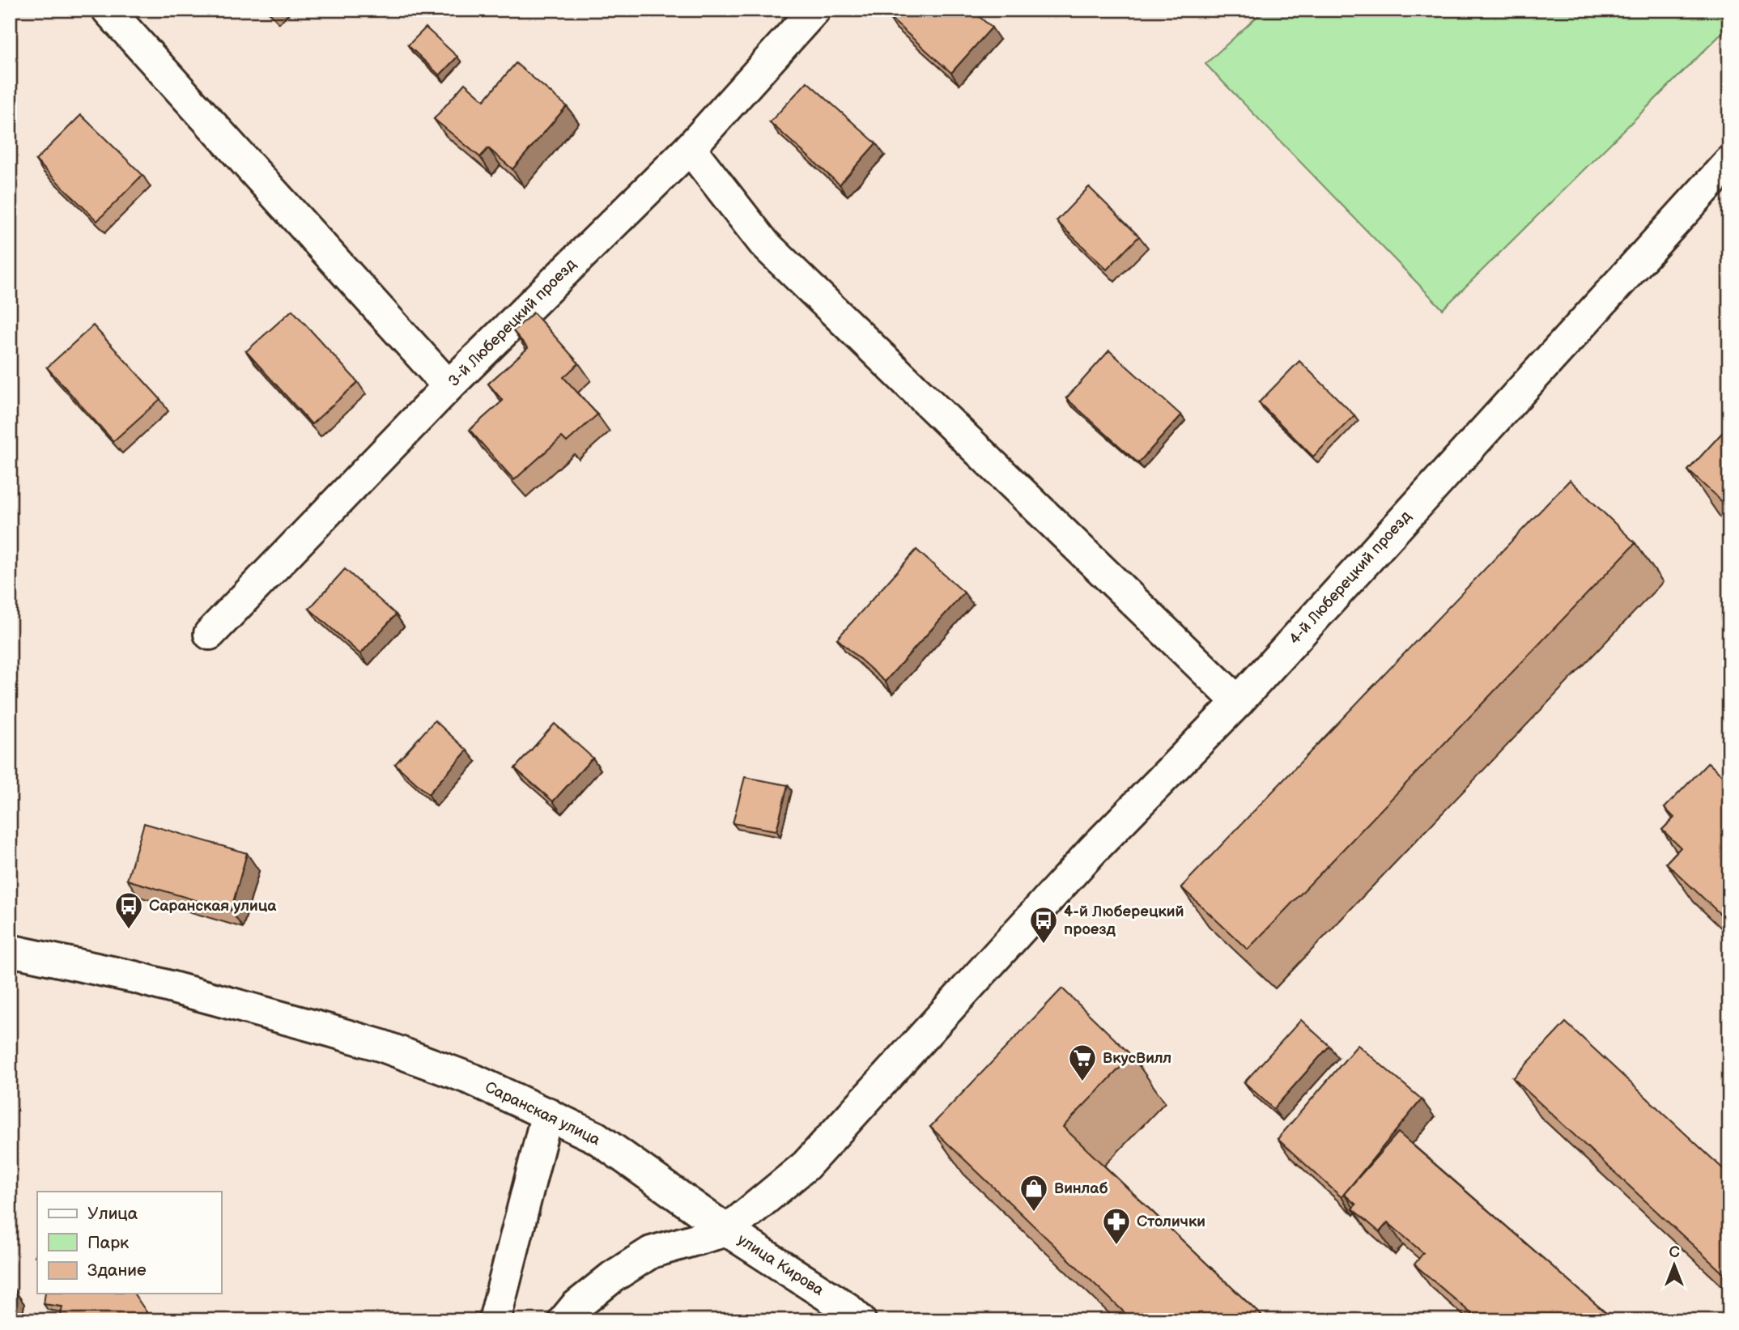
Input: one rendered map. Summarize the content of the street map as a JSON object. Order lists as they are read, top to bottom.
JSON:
{
  "streets": {
    "street": [
      "3-й Люберецкий проезд",
      "4-й Люберецкий проезд",
      "Саранская улица",
      "улица Кирова"
    ]
  },
  "crossings": [
    ["4-й Люберецкий проезд", "Саранская улица"],
    ["4-й Люберецкий проезд", "улица Кирова"],
    ["Саранская улица", "улица Кирова"]
  ],
  "places": {
    "bus stop": ["Саранская улица", "4-й Люберецкий проезд"],
    "supermarket": ["ВкусВилл"],
    "shop": ["Винлаб"],
    "pharmacy": ["Столички"]
  },
  "legend": ["Улица", "Парк", "Здание"],
  "north": "top"
}
